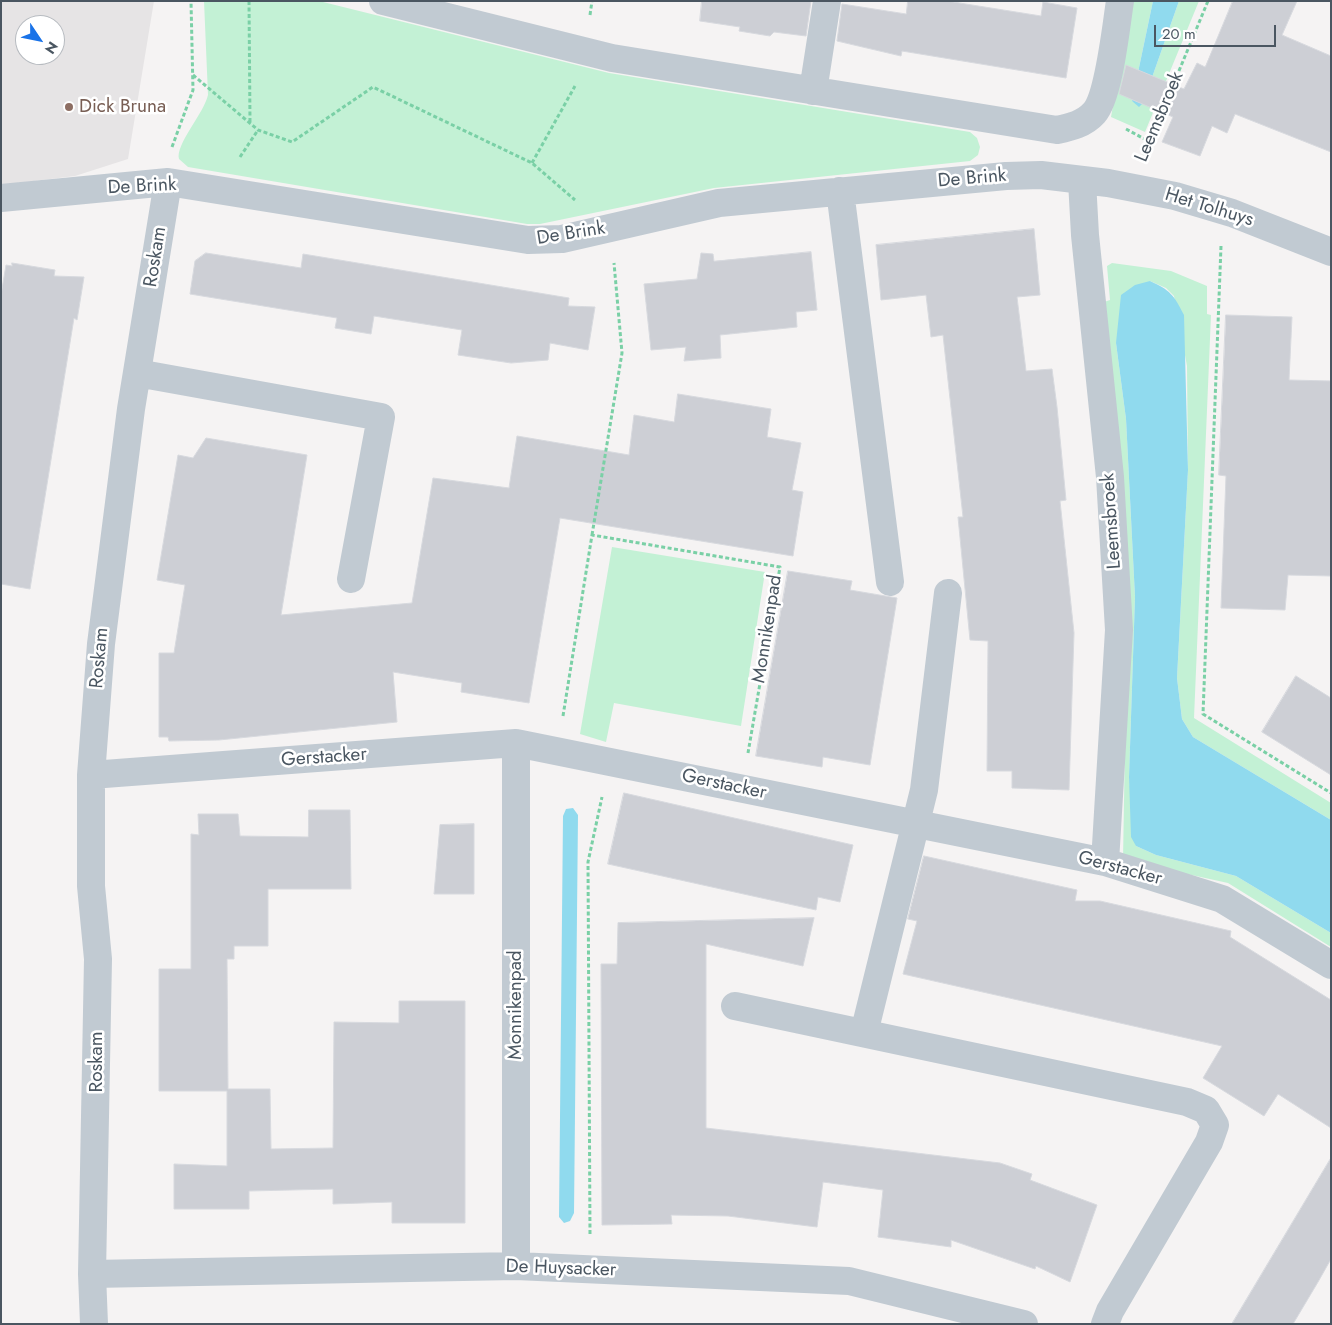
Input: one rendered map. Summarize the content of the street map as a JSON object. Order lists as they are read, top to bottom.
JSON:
{
  "streets": {
    "street": [
      "Leemsbroek",
      "De Brink",
      "Het Tolhuys",
      "Roskam",
      "Monnikenpad",
      "Gerstacker",
      "De Huysacker"
    ]
  },
  "crossings": [
    ["Leemsbroek", "De Brink"],
    ["Leemsbroek", "Het Tolhuys"],
    ["Leemsbroek", "Gerstacker"],
    ["De Brink", "Het Tolhuys"],
    ["De Brink", "Roskam"],
    ["Roskam", "Gerstacker"],
    ["Roskam", "De Huysacker"],
    ["Monnikenpad", "Gerstacker"],
    ["Monnikenpad", "De Huysacker"]
  ],
  "places": ["Dick Bruna"],
  "scale_bar": "20 m",
  "north": "bottom right"
}
